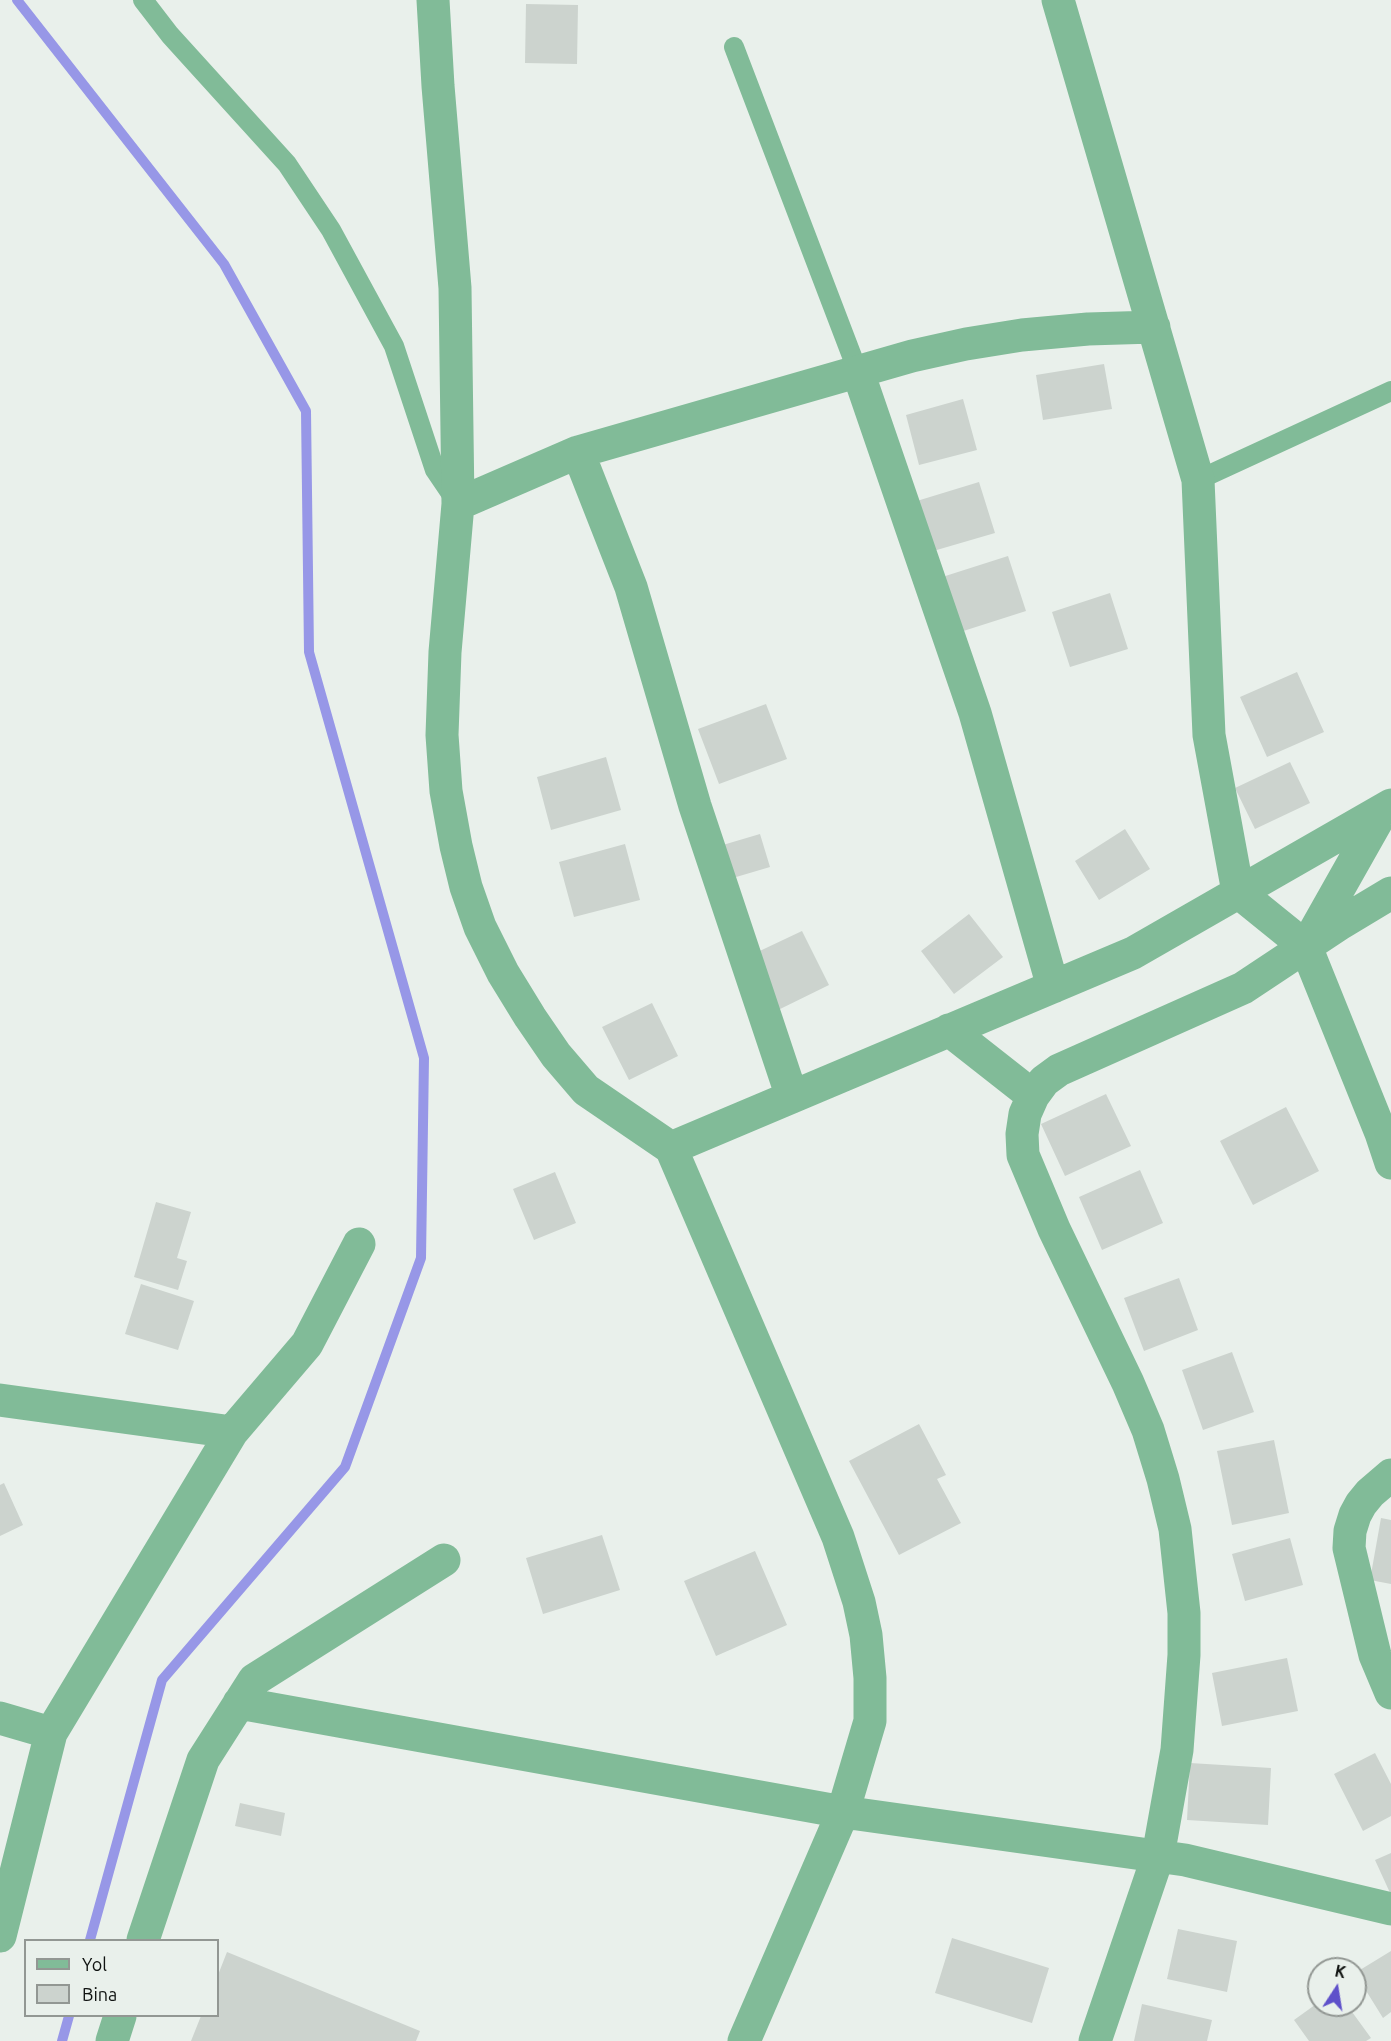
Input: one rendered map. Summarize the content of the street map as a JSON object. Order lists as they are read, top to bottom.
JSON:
{
  "legend": ["Yol", "Bina"],
  "north": "top"
}
